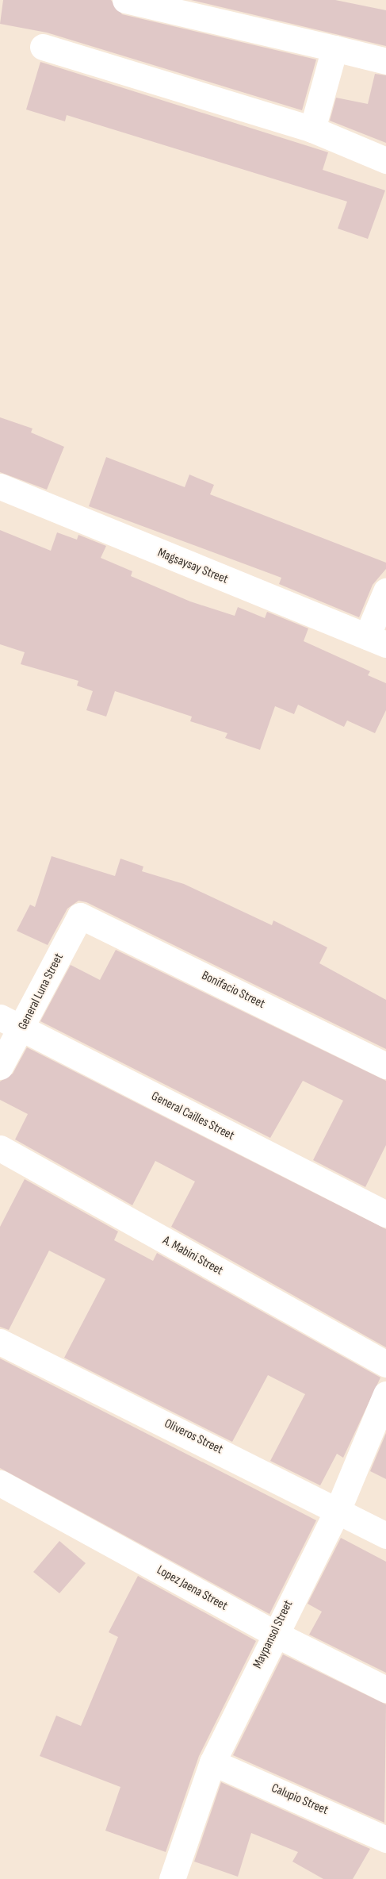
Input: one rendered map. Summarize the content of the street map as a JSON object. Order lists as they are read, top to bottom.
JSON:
{
  "streets": {
    "street": [
      "Magsaysay Street",
      "Bonifacio Street",
      "General Luna Street",
      "General Cailles Street",
      "A. Mabini Street",
      "Oliveros Street",
      "Lopez Jaena Street",
      "Maypansol Street",
      "Calupio Street"
    ]
  },
  "crossings": [
    ["Bonifacio Street", "General Luna Street"],
    ["General Luna Street", "General Cailles Street"],
    ["Oliveros Street", "Maypansol Street"],
    ["Lopez Jaena Street", "Maypansol Street"],
    ["Maypansol Street", "Calupio Street"]
  ]
}
